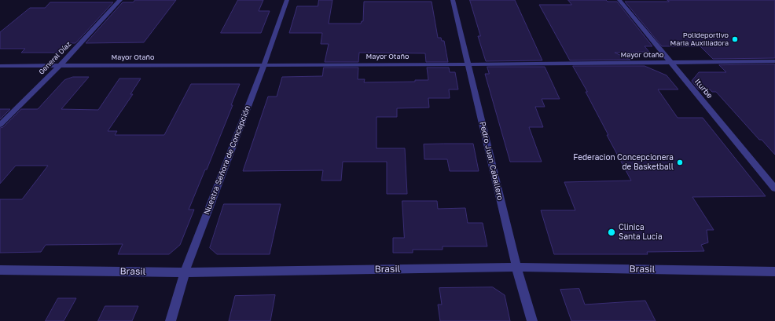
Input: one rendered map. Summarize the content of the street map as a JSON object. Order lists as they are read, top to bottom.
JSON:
{
  "streets": {
    "street": [
      "Mayor Otaño",
      "General Díaz",
      "Iturbe",
      "Nuestra Señora de Concepción",
      "Pedro Juan Caballero",
      "Brasil"
    ]
  },
  "crossings": [
    ["Mayor Otaño", "General Díaz"],
    ["Mayor Otaño", "Iturbe"],
    ["Mayor Otaño", "Nuestra Señora de Concepción"],
    ["Mayor Otaño", "Pedro Juan Caballero"],
    ["Nuestra Señora de Concepción", "Brasil"],
    ["Pedro Juan Caballero", "Brasil"]
  ],
  "places": ["Polideportivo Maria Auxiliadora", "Federacion Concepcionera de Basketball", "Clinica Santa Lucia"]
}
